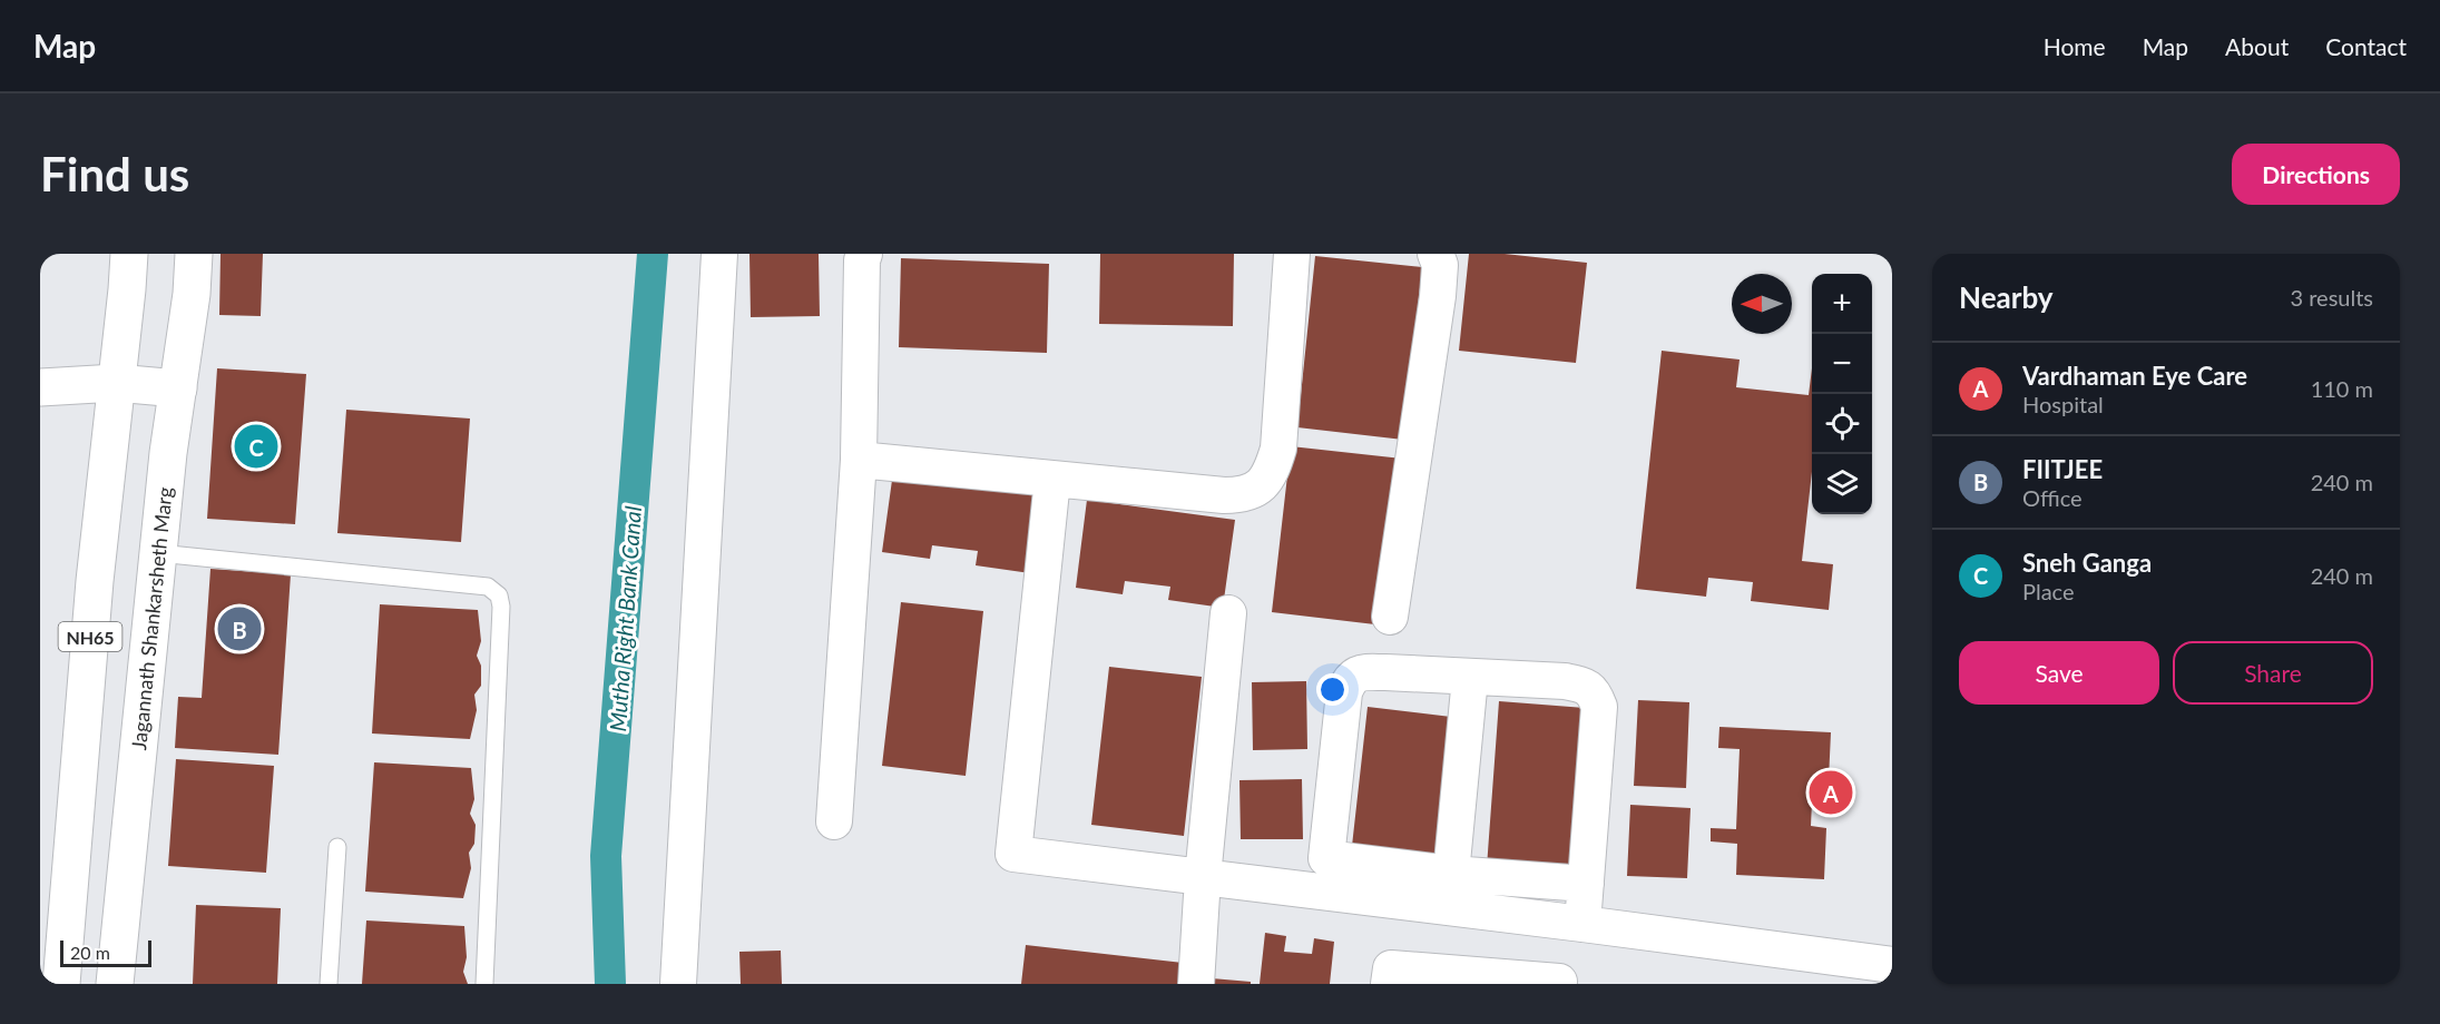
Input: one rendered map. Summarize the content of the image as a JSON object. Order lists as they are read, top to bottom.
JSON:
{
  "streets": {
    "main road": ["Jagannath Shankarsheth Marg", "NH65"]
  },
  "water": ["Mutha Right Bank Canal"],
  "scale_bar": "20 m",
  "north": "left",
  "page": {
    "header": "Map",
    "nav": [
      "Home",
      "Map",
      "About",
      "Contact"
    ],
    "buttons": [
      "Directions",
      ["Save", "Share"]
    ],
    "title": "Find us",
    "heading": ["Nearby", "3 results"],
    "map_buttons": ["+", "−"],
    "list": [
      {
        "mark": "A",
        "name": "Vardhaman Eye Care",
        "note": "Hospital",
        "value": "110 m"
      },
      {
        "mark": "B",
        "name": "FIITJEE",
        "note": "Office",
        "value": "240 m"
      },
      {
        "mark": "C",
        "name": "Sneh Ganga",
        "note": "Place",
        "value": "240 m"
      }
    ],
    "pins": ["C", "B", "A"],
    "scale": "20 m"
  }
}
